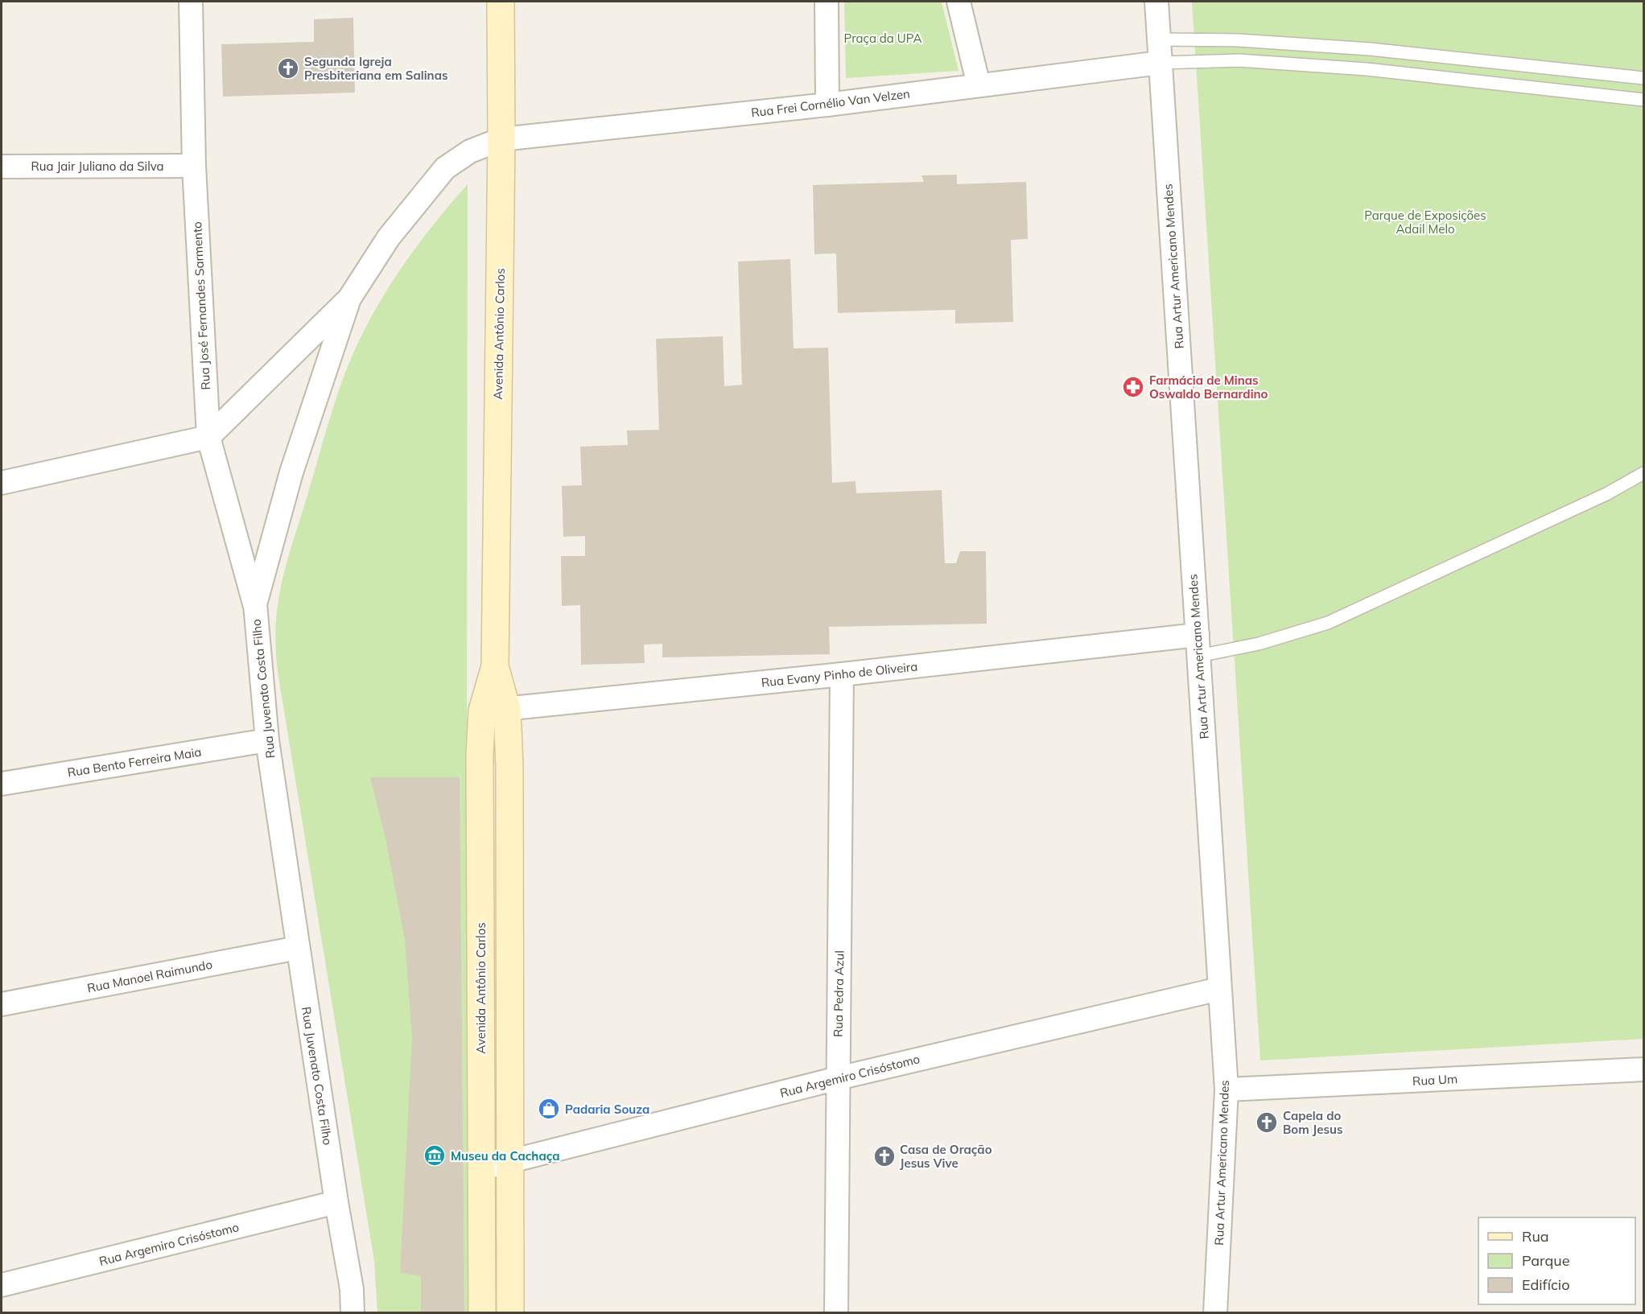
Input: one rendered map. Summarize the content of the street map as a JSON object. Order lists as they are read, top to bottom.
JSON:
{
  "streets": {
    "main road": ["Avenida Antônio Carlos"],
    "street": [
      "Rua Frei Cornélio Van Velzen",
      "Rua Jair Juliano da Silva",
      "Rua Artur Americano Mendes",
      "Rua José Fernandes Sarmento",
      "Rua Evany Pinho de Oliveira",
      "Rua Juvenato Costa Filho",
      "Rua Bento Ferreira Maia",
      "Rua Manoel Raimundo",
      "Rua Pedra Azul",
      "Rua Argemiro Crisóstomo",
      "Rua Um"
    ]
  },
  "crossings": [
    ["Rua Frei Cornélio Van Velzen", "Rua Artur Americano Mendes"],
    ["Rua Frei Cornélio Van Velzen", "Avenida Antônio Carlos"],
    ["Rua Frei Cornélio Van Velzen", "Rua Juvenato Costa Filho"],
    ["Rua Jair Juliano da Silva", "Rua José Fernandes Sarmento"],
    ["Rua Artur Americano Mendes", "Rua Evany Pinho de Oliveira"],
    ["Rua Artur Americano Mendes", "Rua Argemiro Crisóstomo"],
    ["Rua Artur Americano Mendes", "Rua Um"],
    ["Rua José Fernandes Sarmento", "Rua Juvenato Costa Filho"],
    ["Avenida Antônio Carlos", "Rua Evany Pinho de Oliveira"],
    ["Avenida Antônio Carlos", "Rua Juvenato Costa Filho"],
    ["Avenida Antônio Carlos", "Rua Argemiro Crisóstomo"],
    ["Rua Evany Pinho de Oliveira", "Rua Pedra Azul"],
    ["Rua Juvenato Costa Filho", "Rua Bento Ferreira Maia"],
    ["Rua Juvenato Costa Filho", "Rua Manoel Raimundo"],
    ["Rua Juvenato Costa Filho", "Rua Argemiro Crisóstomo"],
    ["Rua Pedra Azul", "Rua Argemiro Crisóstomo"]
  ],
  "parks": ["Praça da UPA", "Parque de Exposições Adail Melo"],
  "places": {
    "church": ["Segunda Igreja Presbiteriana em Salinas", "Capela do Bom Jesus", "Casa de Oração Jesus Vive"],
    "pharmacy": ["Farmácia de Minas Oswaldo Bernardino"],
    "shop": ["Padaria Souza"],
    "museum": ["Museu da Cachaça"]
  },
  "legend": ["Rua", "Parque", "Edifício"]
}
